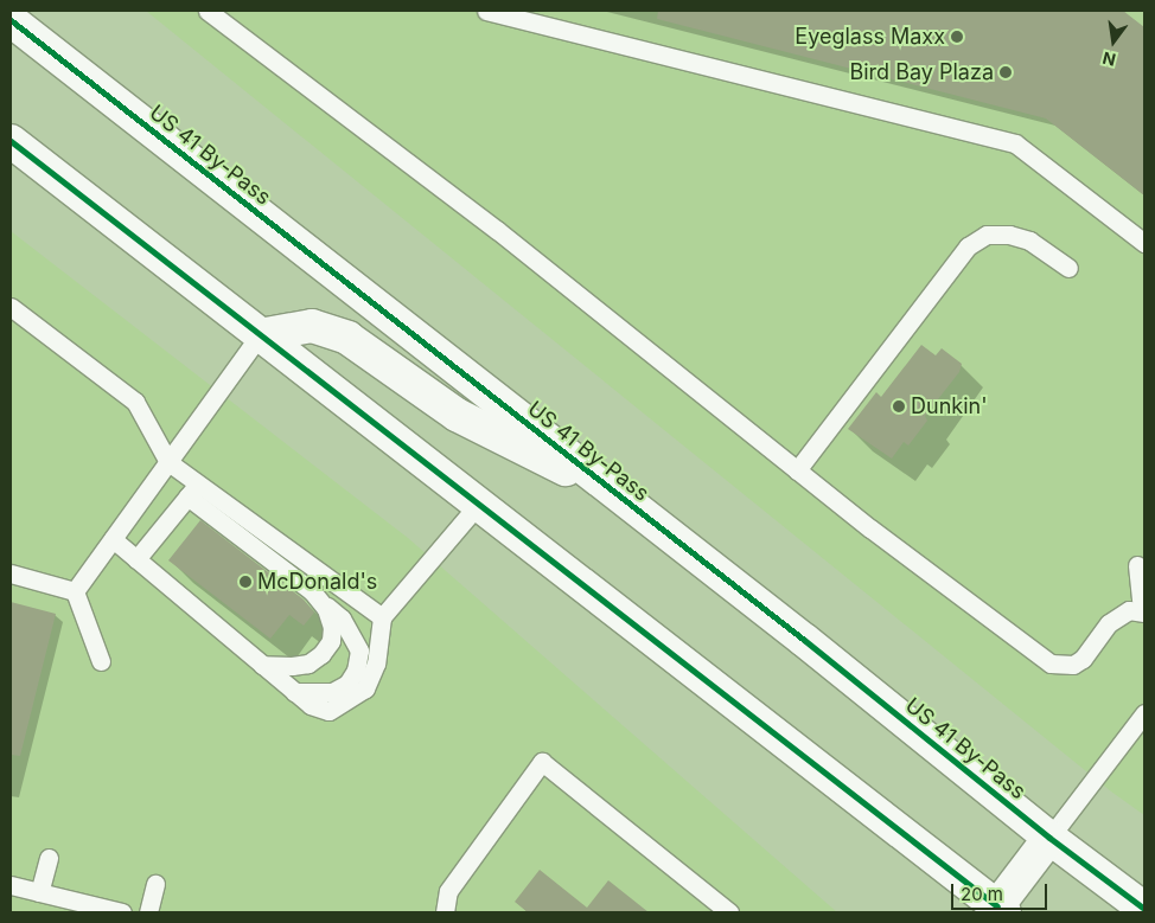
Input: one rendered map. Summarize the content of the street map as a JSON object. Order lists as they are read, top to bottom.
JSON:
{
  "streets": {
    "main road": ["US 41 By-Pass"]
  },
  "places": [
    "Eyeglass Maxx",
    "Bird Bay Plaza",
    "Dunkin'",
    "McDonald's"
  ],
  "scale_bar": "20 m",
  "north": "bottom"
}
